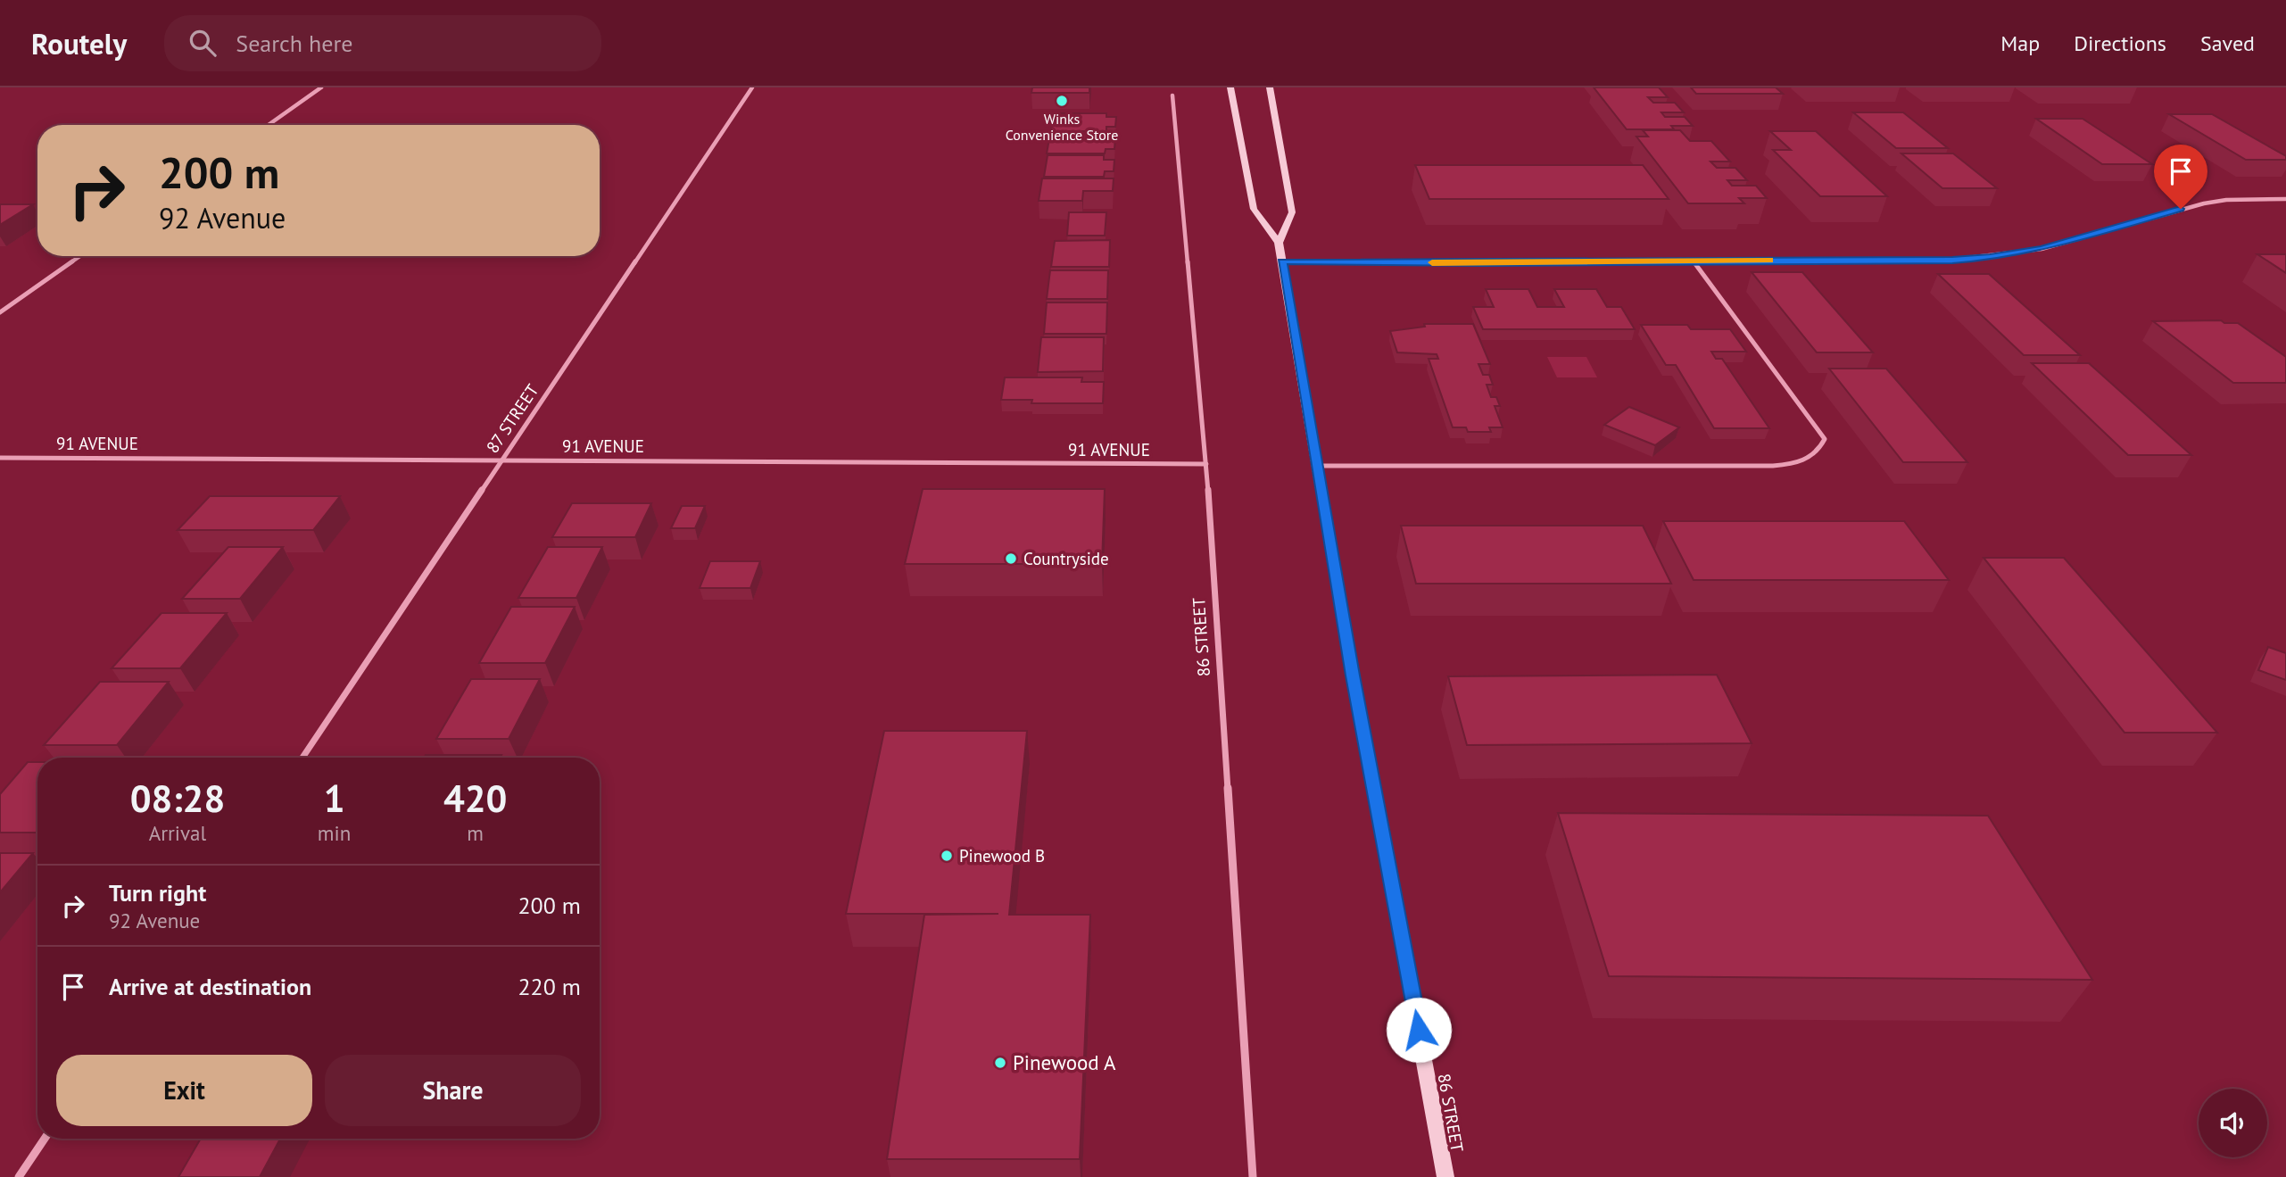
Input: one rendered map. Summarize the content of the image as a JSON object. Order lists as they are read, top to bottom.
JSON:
{
  "streets": {
    "main road": ["86 STREET"],
    "street": ["87 STREET", "91 AVENUE"]
  },
  "crossings": [
    ["87 STREET", "91 AVENUE"],
    ["91 AVENUE", "86 STREET"]
  ],
  "places": [
    "Winks Convenience Store",
    "Countryside",
    "Pinewood B",
    "Pinewood A"
  ],
  "page": {
    "header": "Routely",
    "search": "Search here",
    "nav": ["Map", "Directions", "Saved"],
    "turn": ["200 m", "92 Avenue"],
    "eta": [
      "08:28",
      "Arrival",
      "1",
      "min",
      "420",
      "m"
    ],
    "list": [
      {
        "name": "Turn right",
        "note": "92 Avenue",
        "value": "200 m"
      },
      {
        "name": "Arrive at destination",
        "value": "220 m"
      }
    ],
    "buttons": ["Exit", "Share"]
  }
}
